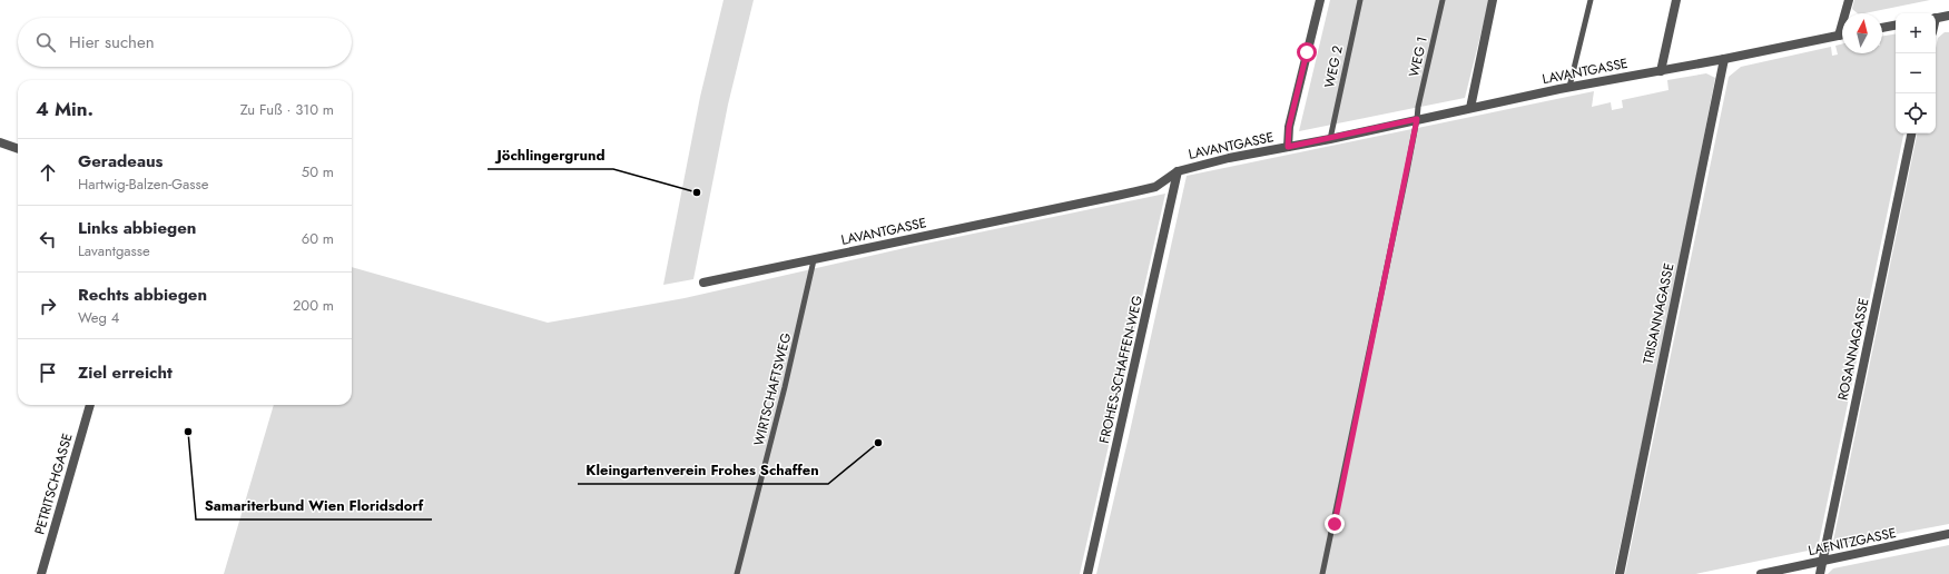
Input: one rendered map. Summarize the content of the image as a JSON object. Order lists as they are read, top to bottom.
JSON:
{
  "streets": {
    "street": [
      "LAVANTGASSE",
      "TRISANNAGASSE",
      "ROSANNAGASSE",
      "FROHES-SCHAFFEN-WEG",
      "PETRITSCHGASSE",
      "LAFNITZGASSE"
    ],
    "lane": ["WEG 1", "WEG 2", "WIRTSCHAFTSWEG"]
  },
  "crossings": [
    ["WEG 1", "LAVANTGASSE"],
    ["WEG 2", "LAVANTGASSE"],
    ["LAVANTGASSE", "TRISANNAGASSE"],
    ["LAVANTGASSE", "FROHES-SCHAFFEN-WEG"],
    ["LAVANTGASSE", "WIRTSCHAFTSWEG"],
    ["ROSANNAGASSE", "LAFNITZGASSE"]
  ],
  "places": ["Jöchlingergrund", "Samariterbund Wien Floridsdorf", "Kleingartenverein Frohes Schaffen"],
  "north": "top",
  "page": {
    "map_buttons": ["+", "−"],
    "search": "Hier suchen",
    "heading": ["4 Min.", "Zu Fuß · 310 m"],
    "list": [
      ["Geradeaus", "Hartwig-Balzen-Gasse", "50 m"],
      ["Links abbiegen", "Lavantgasse", "60 m"],
      ["Rechts abbiegen", "Weg 4", "200 m"],
      "Ziel erreicht"
    ]
  }
}
